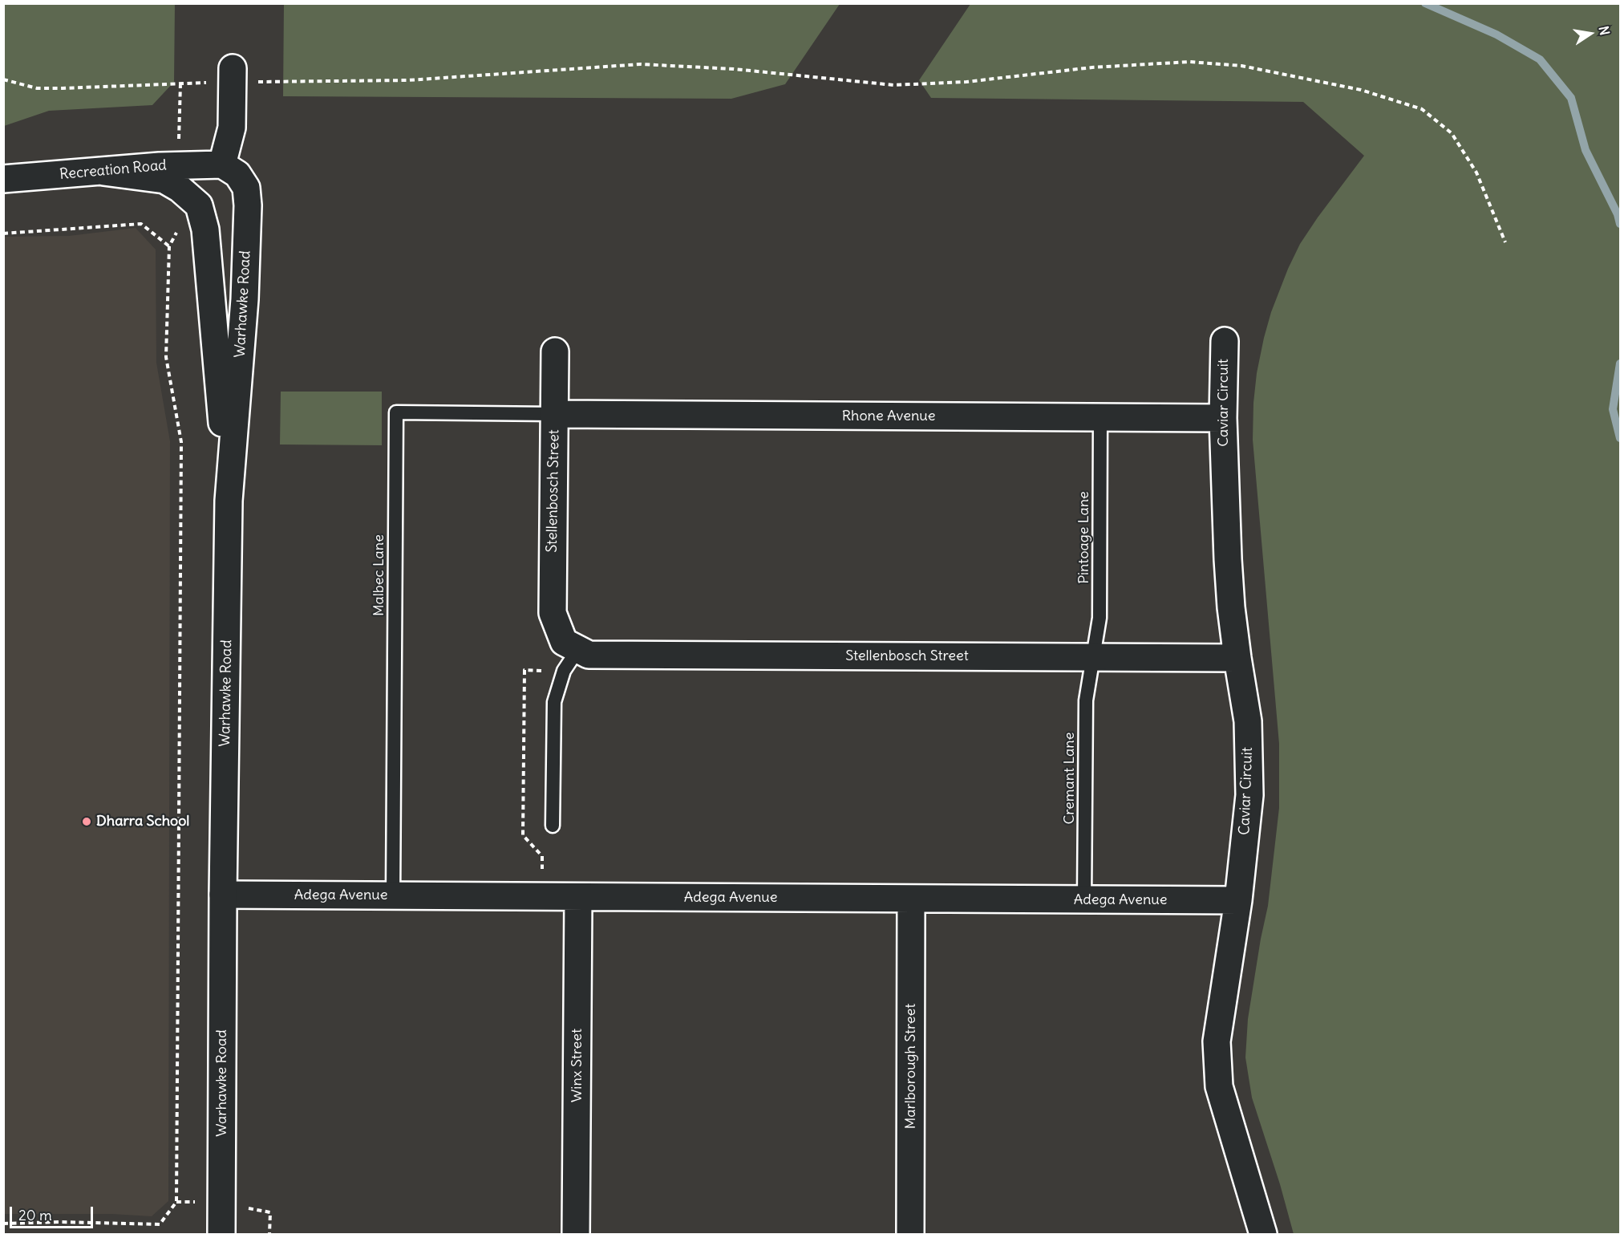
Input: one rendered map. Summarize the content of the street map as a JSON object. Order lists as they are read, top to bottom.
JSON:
{
  "streets": {
    "street": [
      "Recreation Road",
      "Warhawke Road",
      "Caviar Circuit",
      "Rhone Avenue",
      "Stellenbosch Street",
      "Adega Avenue",
      "Winx Street",
      "Marlborough Street"
    ],
    "lane": ["Pintoage Lane", "Malbec Lane", "Cremant Lane"]
  },
  "crossings": [
    ["Recreation Road", "Warhawke Road"],
    ["Warhawke Road", "Adega Avenue"],
    ["Caviar Circuit", "Rhone Avenue"],
    ["Caviar Circuit", "Stellenbosch Street"],
    ["Caviar Circuit", "Adega Avenue"],
    ["Rhone Avenue", "Stellenbosch Street"],
    ["Rhone Avenue", "Pintoage Lane"],
    ["Rhone Avenue", "Malbec Lane"],
    ["Stellenbosch Street", "Pintoage Lane"],
    ["Stellenbosch Street", "Malbec Lane"],
    ["Stellenbosch Street", "Cremant Lane"],
    ["Pintoage Lane", "Cremant Lane"],
    ["Malbec Lane", "Adega Avenue"],
    ["Cremant Lane", "Adega Avenue"],
    ["Adega Avenue", "Winx Street"],
    ["Adega Avenue", "Marlborough Street"]
  ],
  "places": ["Dharra School"],
  "scale_bar": "20 m",
  "north": "right"
}
